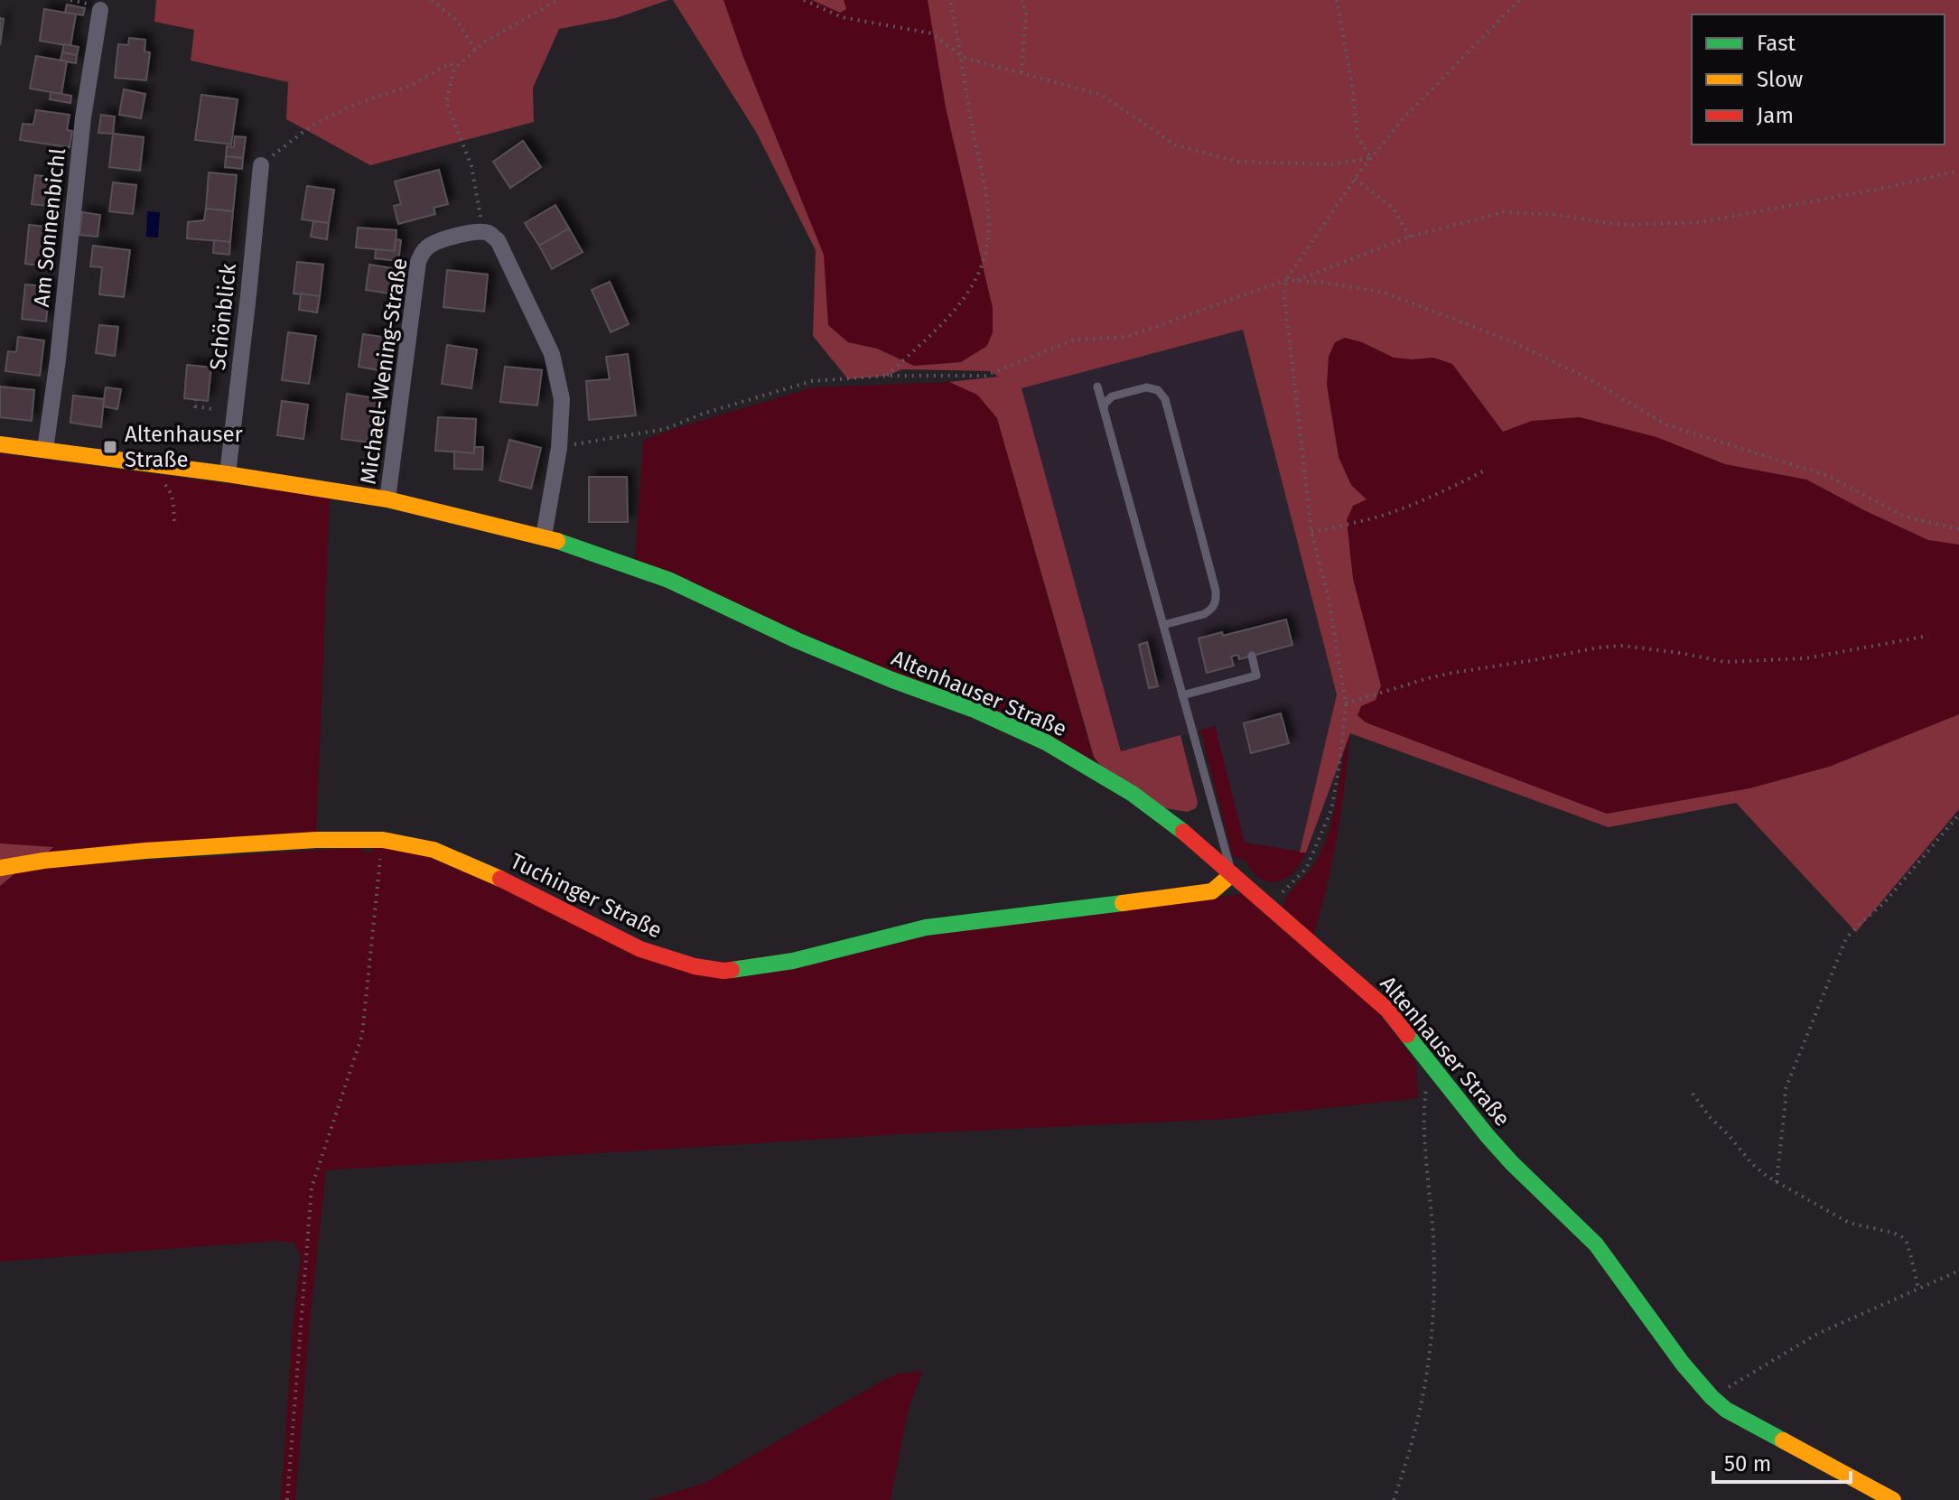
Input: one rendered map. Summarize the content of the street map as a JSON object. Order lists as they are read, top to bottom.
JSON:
{
  "streets": {
    "street": [
      "Am Sonnenbichl",
      "Schönblick",
      "Michael-Wening-Straße",
      "Altenhauser Straße",
      "Tuchinger Straße"
    ]
  },
  "crossings": [
    ["Am Sonnenbichl", "Altenhauser Straße"],
    ["Schönblick", "Altenhauser Straße"],
    ["Michael-Wening-Straße", "Altenhauser Straße"],
    ["Altenhauser Straße", "Tuchinger Straße"]
  ],
  "places": {
    "transit": ["Altenhauser Straße"]
  },
  "legend": ["Fast", "Slow", "Jam"],
  "scale_bar": "50 m"
}
